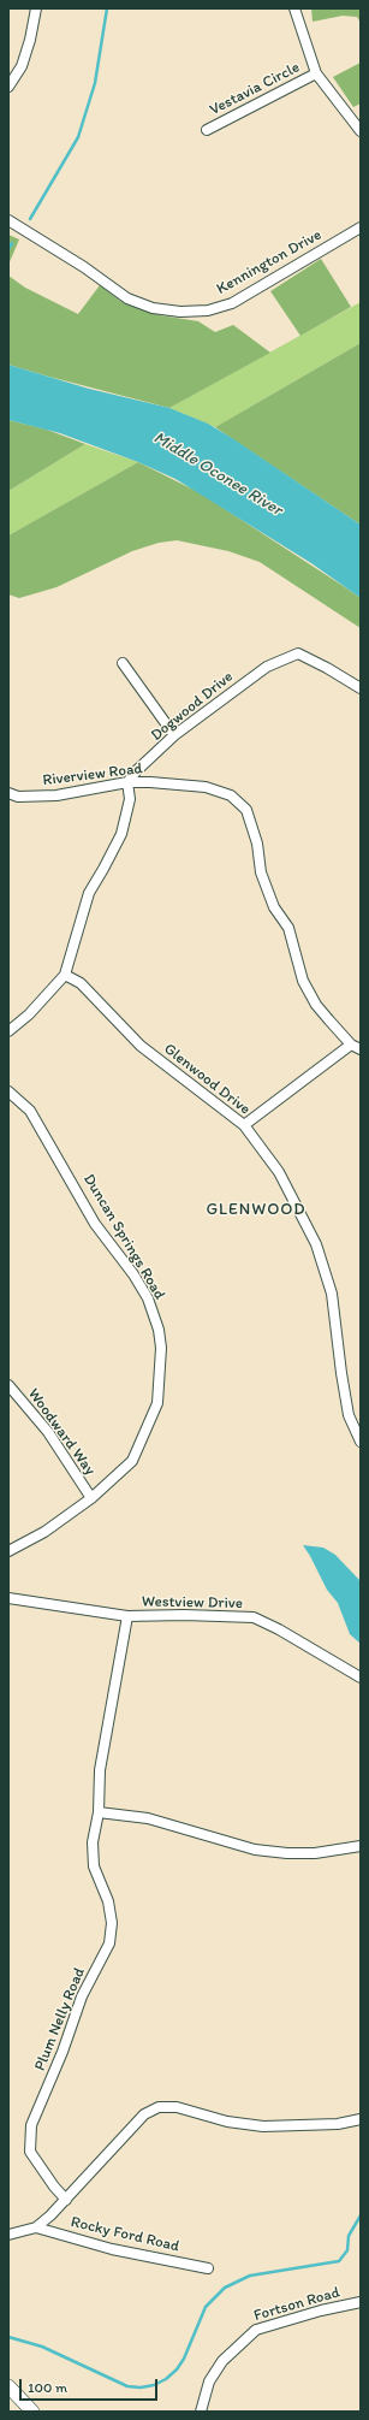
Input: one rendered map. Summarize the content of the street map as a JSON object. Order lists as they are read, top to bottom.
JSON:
{
  "streets": {
    "street": [
      "Vestavia Circle",
      "Kennington Drive",
      "Dogwood Drive",
      "Riverview Road",
      "Glenwood Drive",
      "Duncan Springs Road",
      "Woodward Way",
      "Westview Drive",
      "Plum Nelly Road",
      "Rocky Ford Road",
      "Fortson Road"
    ]
  },
  "crossings": [
    ["Dogwood Drive", "Riverview Road"],
    ["Duncan Springs Road", "Woodward Way"],
    ["Westview Drive", "Plum Nelly Road"]
  ],
  "districts": ["GLENWOOD"],
  "water": ["Middle Oconee River"],
  "scale_bar": "100 m"
}
